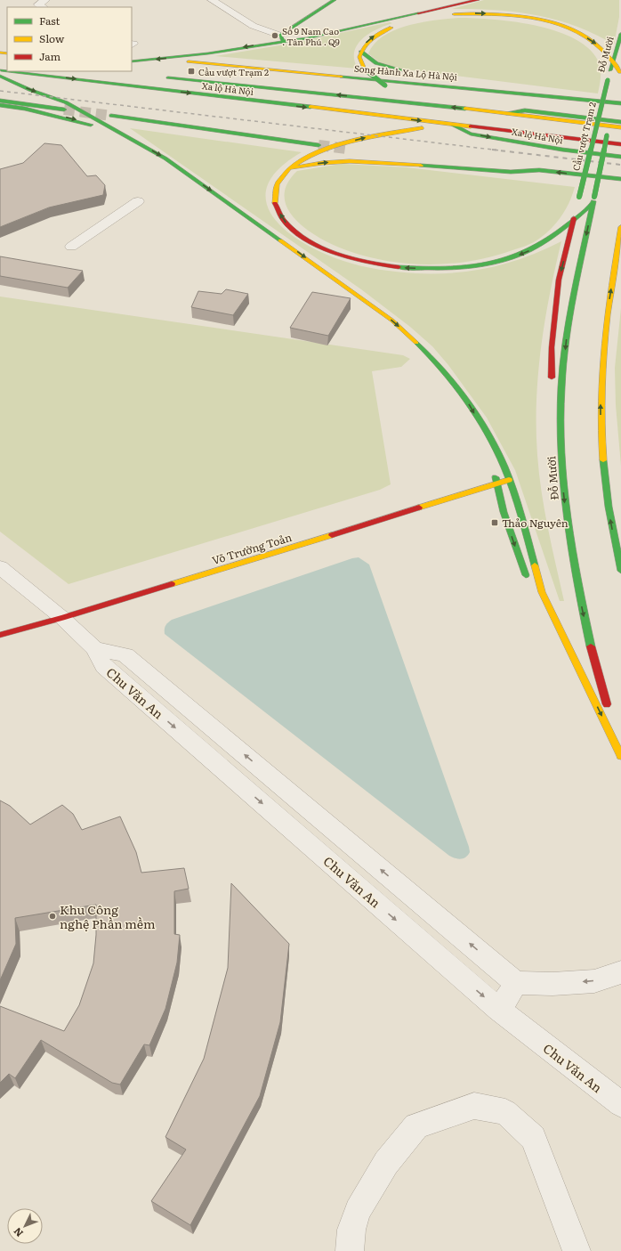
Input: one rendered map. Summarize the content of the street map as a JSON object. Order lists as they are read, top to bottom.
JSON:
{
  "streets": {
    "main road": [
      "Đỗ Mười",
      "Song Hành Xa Lộ Hà Nội",
      "Xa lộ Hà Nội",
      "Cầu vượt Trạm 2",
      "Võ Trường Toản"
    ],
    "street": ["Chu Văn An"]
  },
  "crossings": [
    ["Đỗ Mười", "Cầu vượt Trạm 2"],
    ["Võ Trường Toản", "Chu Văn An"]
  ],
  "places": {
    "other": ["Số 9 Nam Cao . Tân Phú . Q9", "Khu Công nghệ Phần mềm"],
    "transit": ["Cầu vượt Trạm 2", "Thảo Nguyên"]
  },
  "legend": ["Fast", "Slow", "Jam"],
  "north": "bottom left"
}
